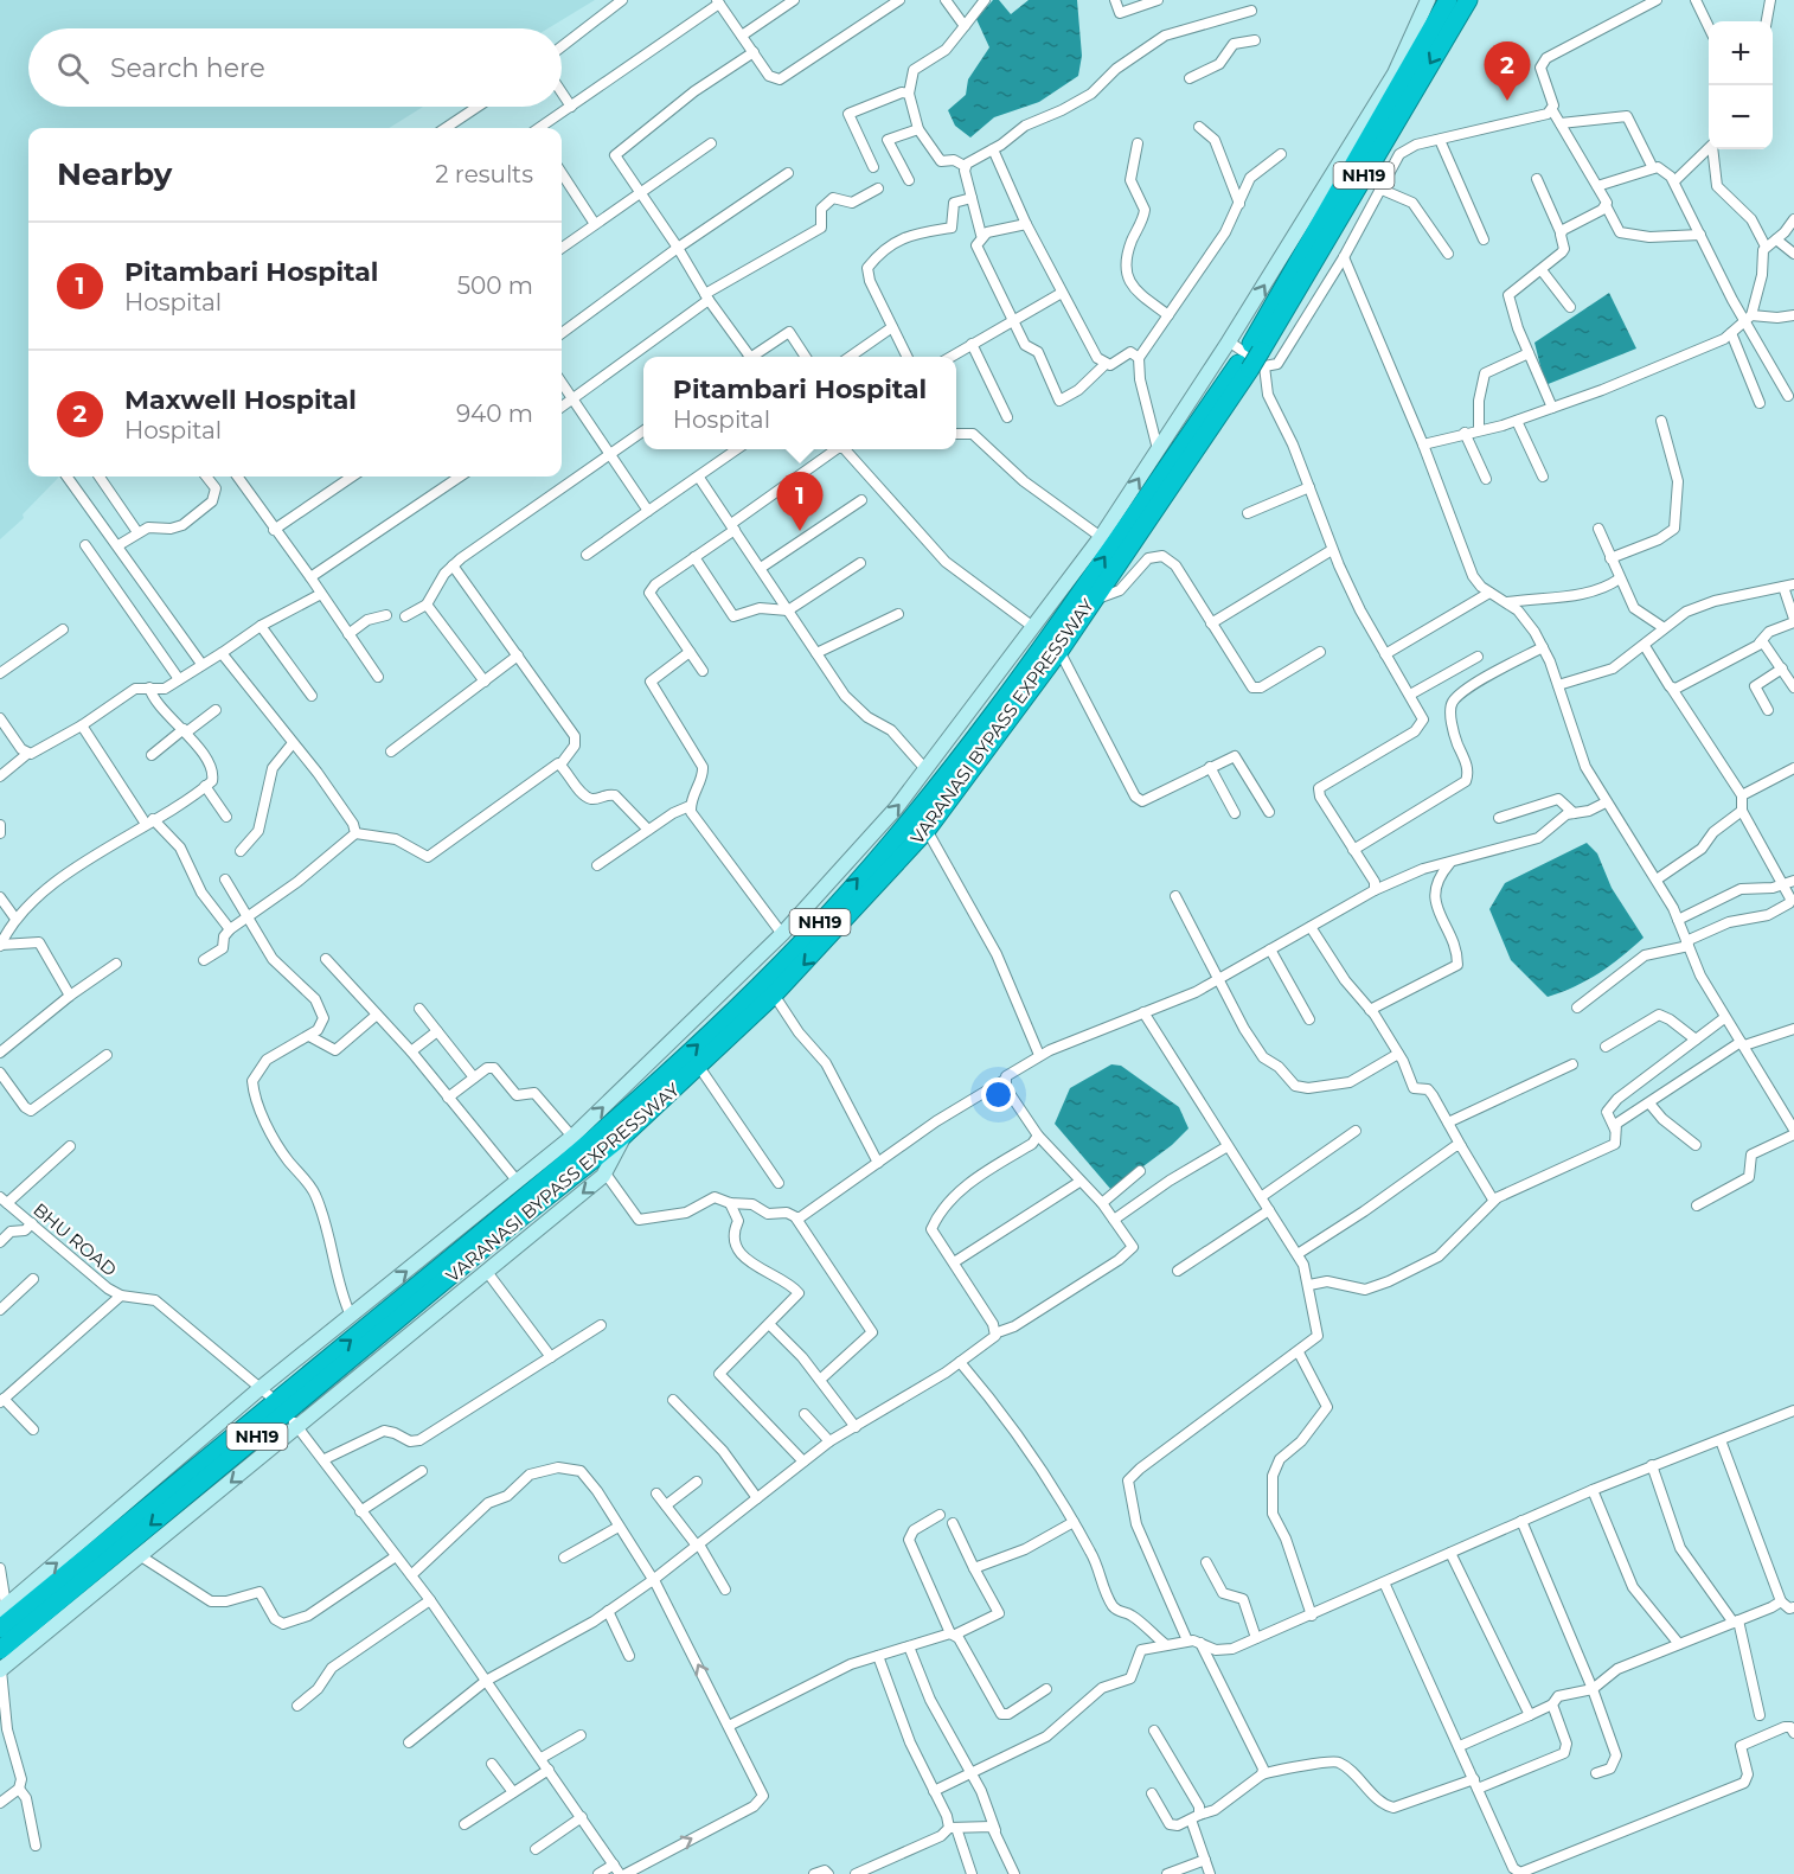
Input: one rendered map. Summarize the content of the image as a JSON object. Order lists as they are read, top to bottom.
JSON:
{
  "streets": {
    "highway": ["NH19", "VARANASI BYPASS EXPRESSWAY"],
    "street": ["BHU ROAD"]
  },
  "page": {
    "map_buttons": ["+", "−"],
    "search": "Search here",
    "pins": ["2", "1"],
    "heading": ["Nearby", "2 results"],
    "list": [
      {
        "mark": "1",
        "name": "Pitambari Hospital",
        "note": "Hospital",
        "value": "500 m"
      },
      {
        "mark": "2",
        "name": "Maxwell Hospital",
        "note": "Hospital",
        "value": "940 m"
      }
    ],
    "popup": ["Pitambari Hospital", "Hospital"]
  }
}
